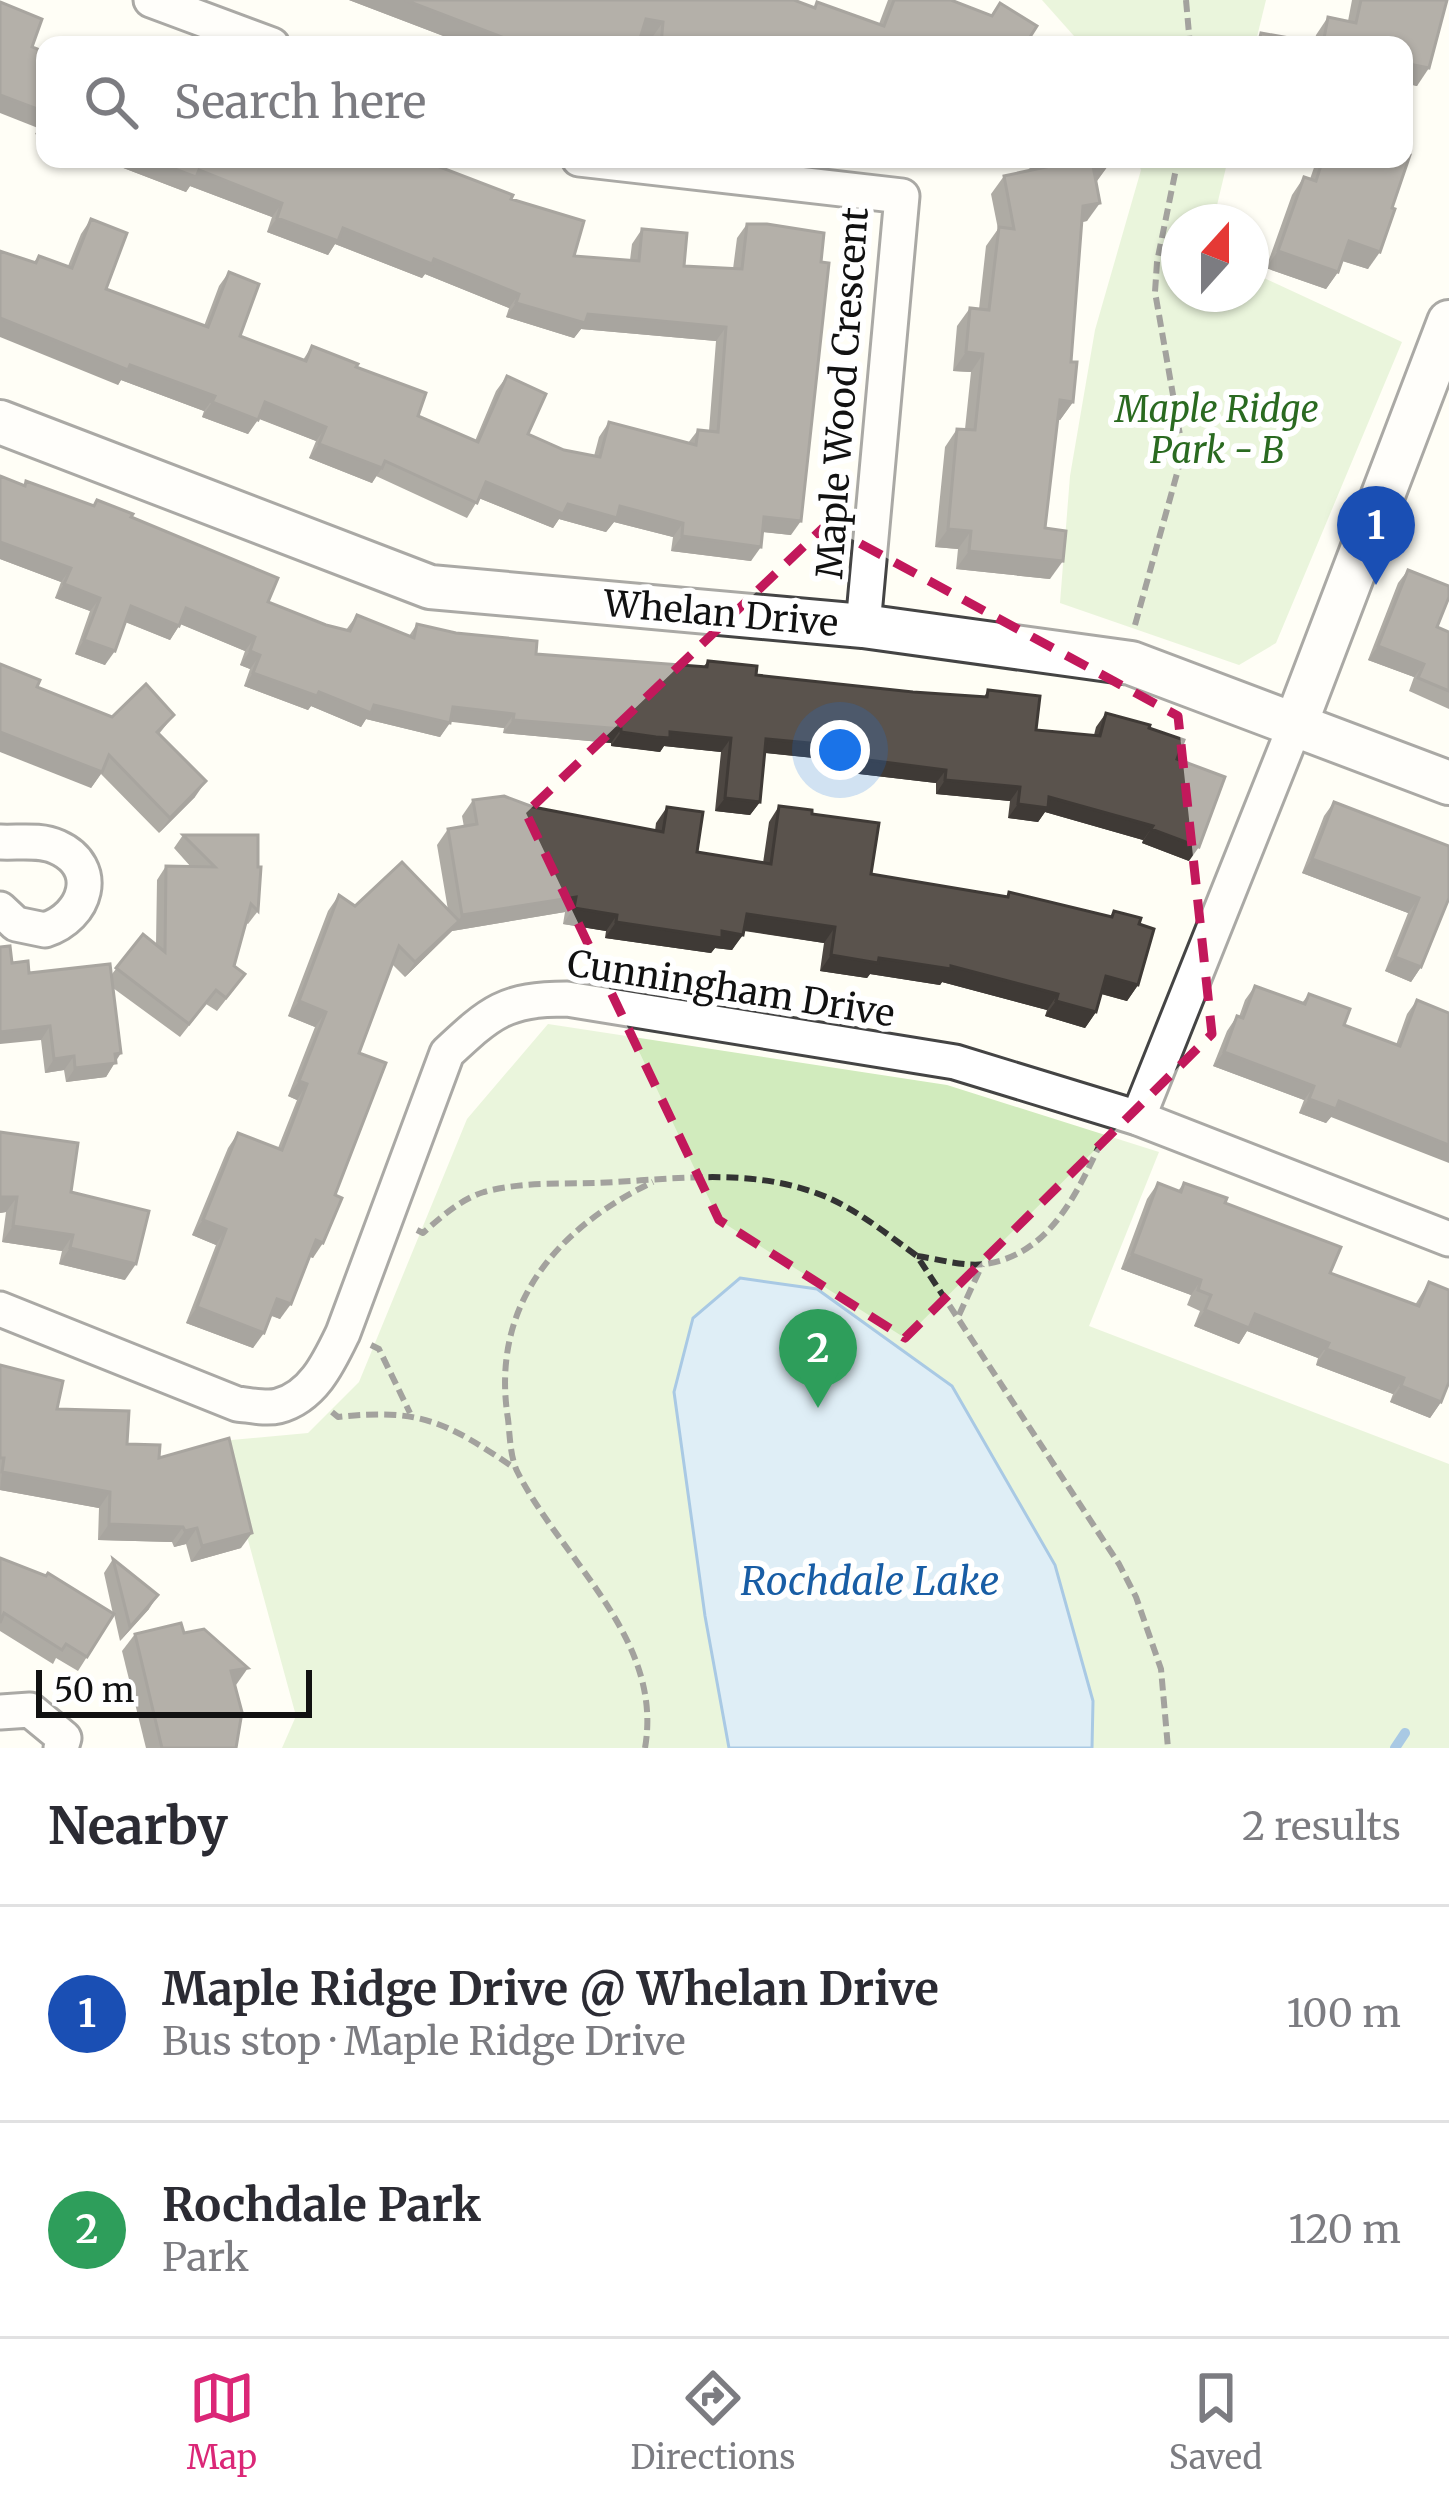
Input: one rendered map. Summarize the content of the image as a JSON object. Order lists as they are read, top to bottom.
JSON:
{
  "streets": {
    "street": ["Maple Wood Crescent", "Whelan Drive", "Cunningham Drive"]
  },
  "crossings": [
    ["Maple Wood Crescent", "Whelan Drive"]
  ],
  "water": ["Rochdale Lake"],
  "parks": ["Maple Ridge Park - B"],
  "scale_bar": "50 m",
  "north": "top",
  "page": {
    "search": "Search here",
    "pins": ["1", "2"],
    "scale": "50 m",
    "heading": ["Nearby", "2 results"],
    "list": [
      {
        "mark": "1",
        "name": "Maple Ridge Drive @ Whelan Drive",
        "note": "Bus stop · Maple Ridge Drive",
        "value": "100 m"
      },
      {
        "mark": "2",
        "name": "Rochdale Park",
        "note": "Park",
        "value": "120 m"
      }
    ],
    "nav": ["Map", "Directions", "Saved"]
  }
}
